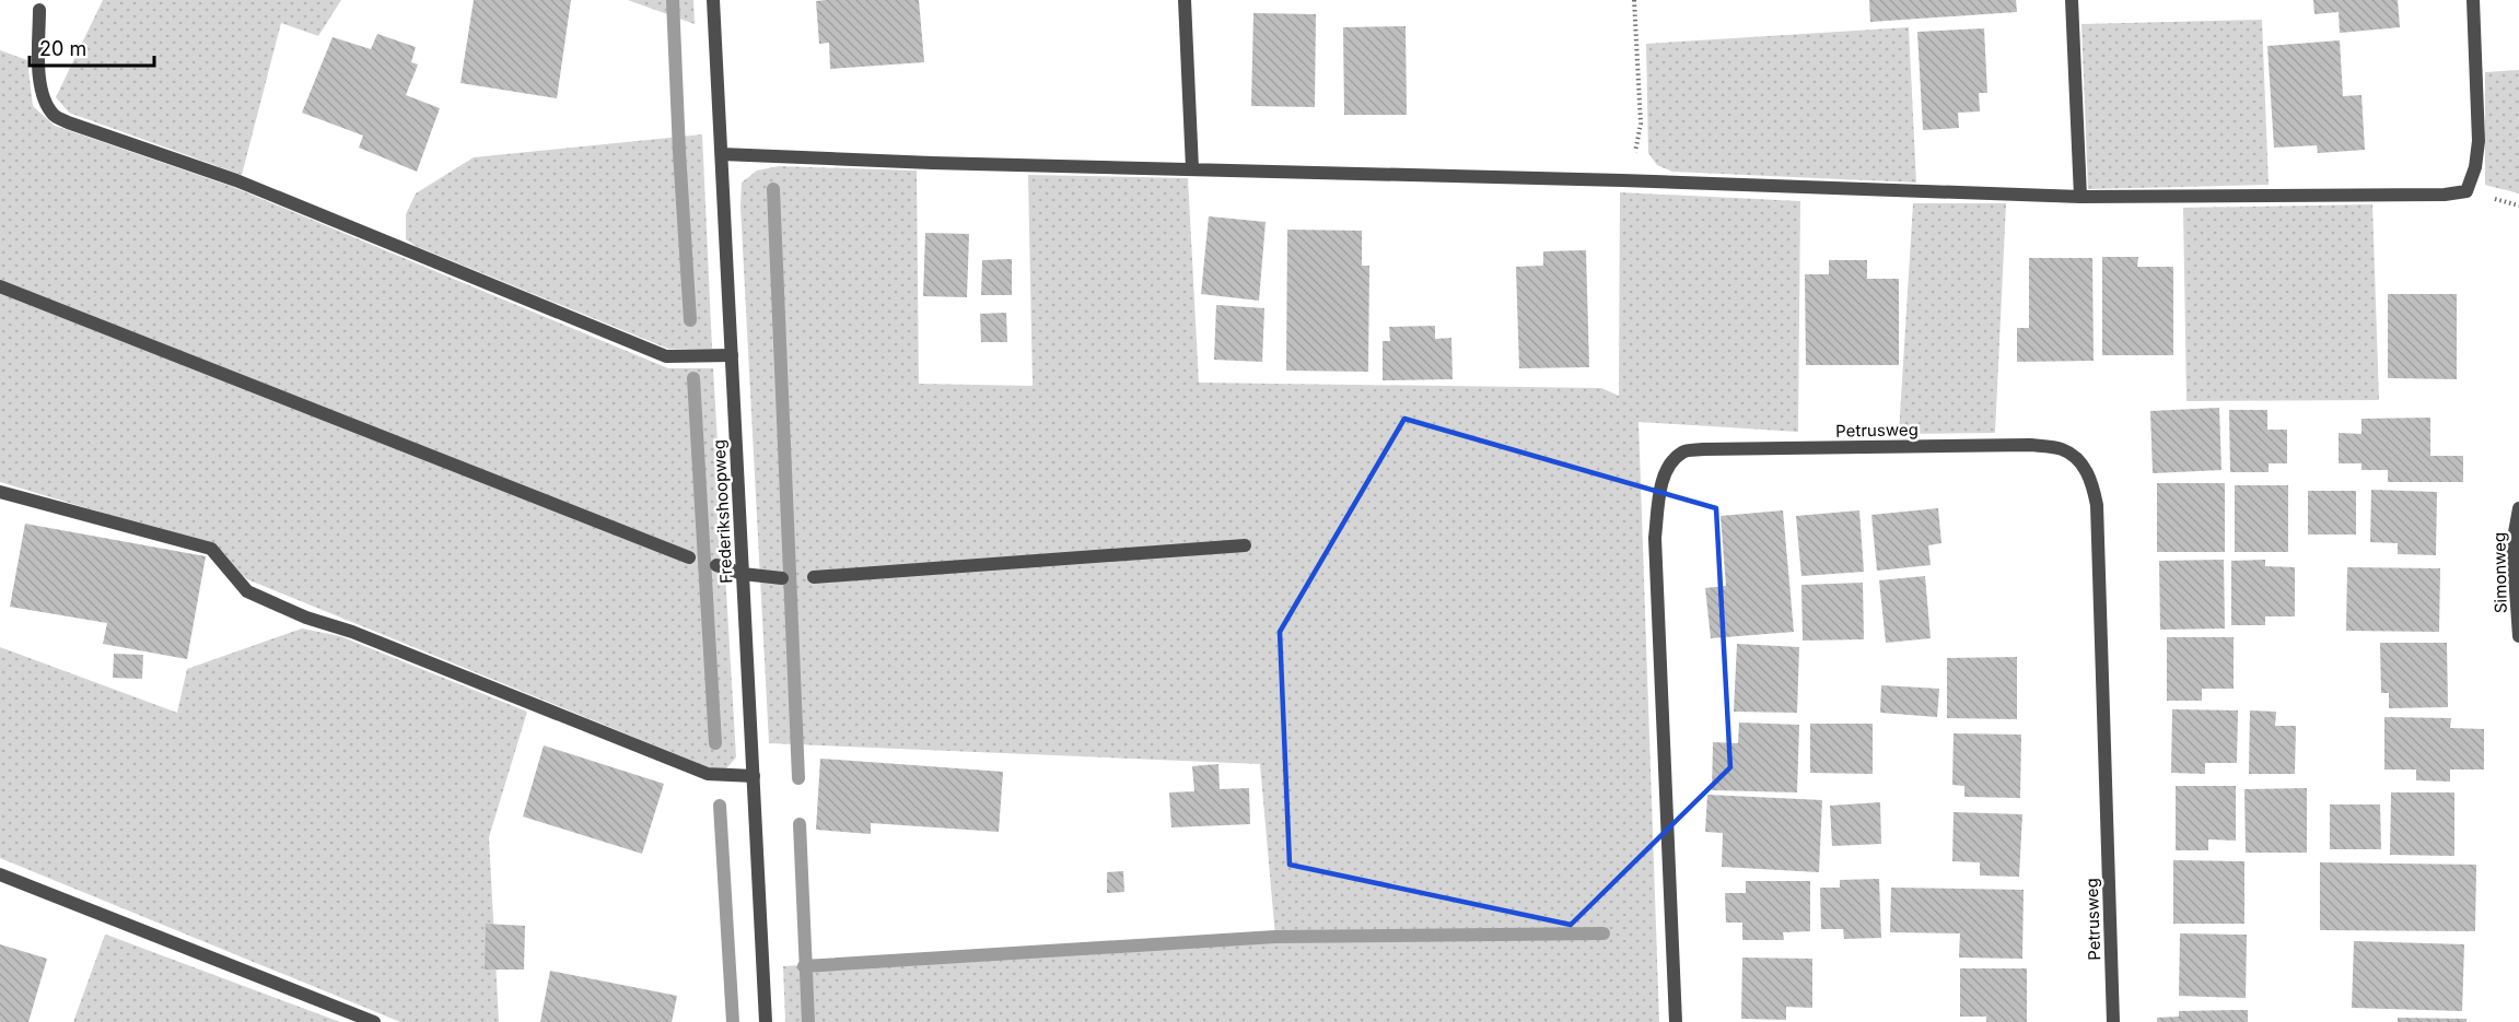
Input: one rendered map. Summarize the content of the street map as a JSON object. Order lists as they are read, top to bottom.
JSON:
{
  "streets": {
    "street": ["Petrusweg", "Frederikshoopweg", "Simonweg"]
  },
  "scale_bar": "20 m"
}
